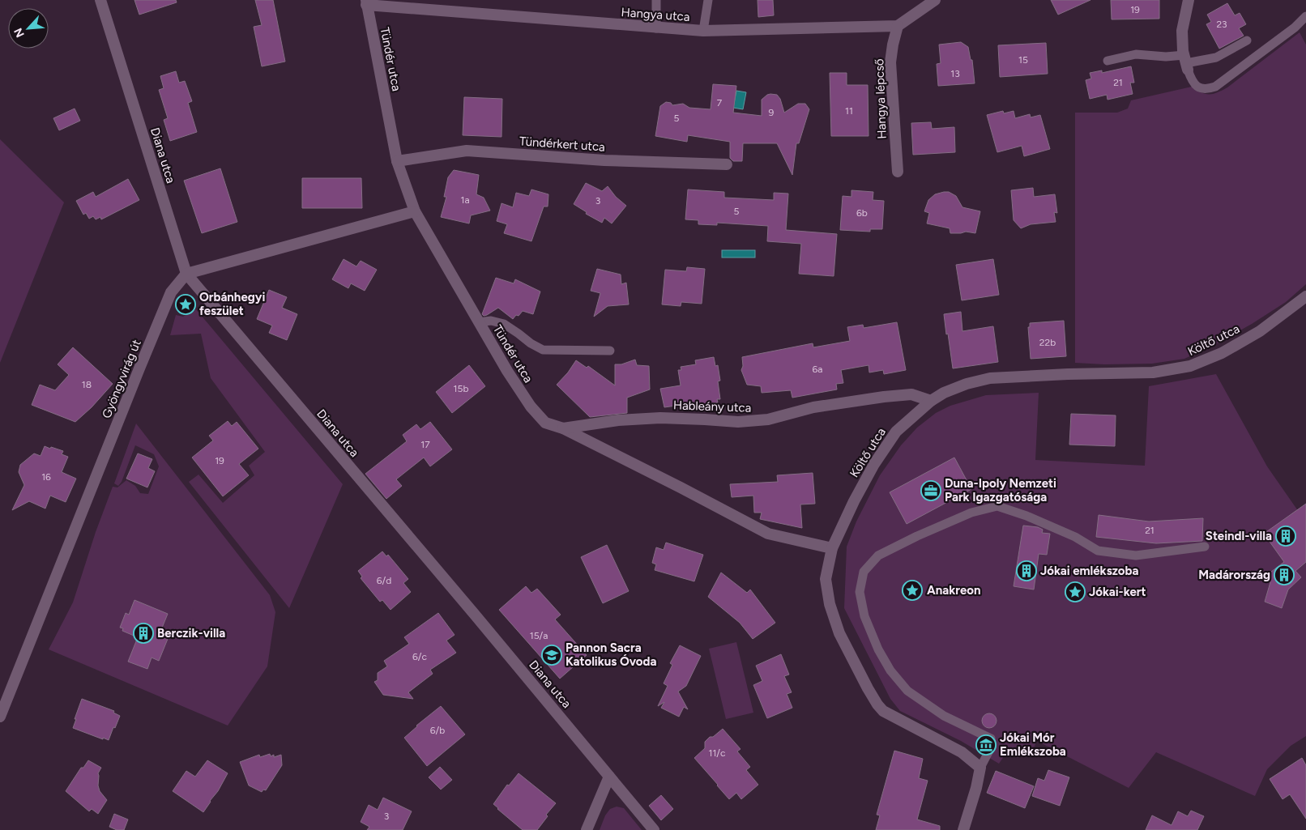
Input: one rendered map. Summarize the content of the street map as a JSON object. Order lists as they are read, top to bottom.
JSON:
{
  "streets": {
    "street": [
      "Hangya utca",
      "Tündér utca",
      "Hangya lépcső",
      "Tündérkert utca",
      "Diana utca",
      "Költő utca",
      "Gyöngyvirág út",
      "Hableány utca"
    ]
  },
  "crossings": [
    ["Hangya utca", "Tündér utca"],
    ["Hangya utca", "Hangya lépcső"],
    ["Tündér utca", "Tündérkert utca"],
    ["Tündér utca", "Költő utca"],
    ["Tündér utca", "Hableány utca"],
    ["Diana utca", "Gyöngyvirág út"],
    ["Költő utca", "Hableány utca"]
  ],
  "places": {
    "place": ["Orbánhegyi feszület", "Anakreon", "Jókai-kert"],
    "office": ["Duna-Ipoly Nemzeti Park Igazgatósága"],
    "building": [
      "Steindl-villa",
      "Jókai emlékszoba",
      "Madárország",
      "Berczik-villa"
    ],
    "school or university": ["Pannon Sacra Katolikus Óvoda"],
    "museum": ["Jókai Mór Emlékszoba"]
  },
  "house_numbers": [
    "19",
    "23",
    "15",
    "13",
    "21",
    "7",
    "11",
    "9",
    "5",
    "1a",
    "3",
    "5",
    "6b",
    "22b",
    "6a",
    "18",
    "15b",
    "17",
    "19",
    "16",
    "21",
    "6/d",
    "15/a",
    "6/c",
    "6/b",
    "11/c",
    "3"
  ],
  "north": "bottom left"
}
